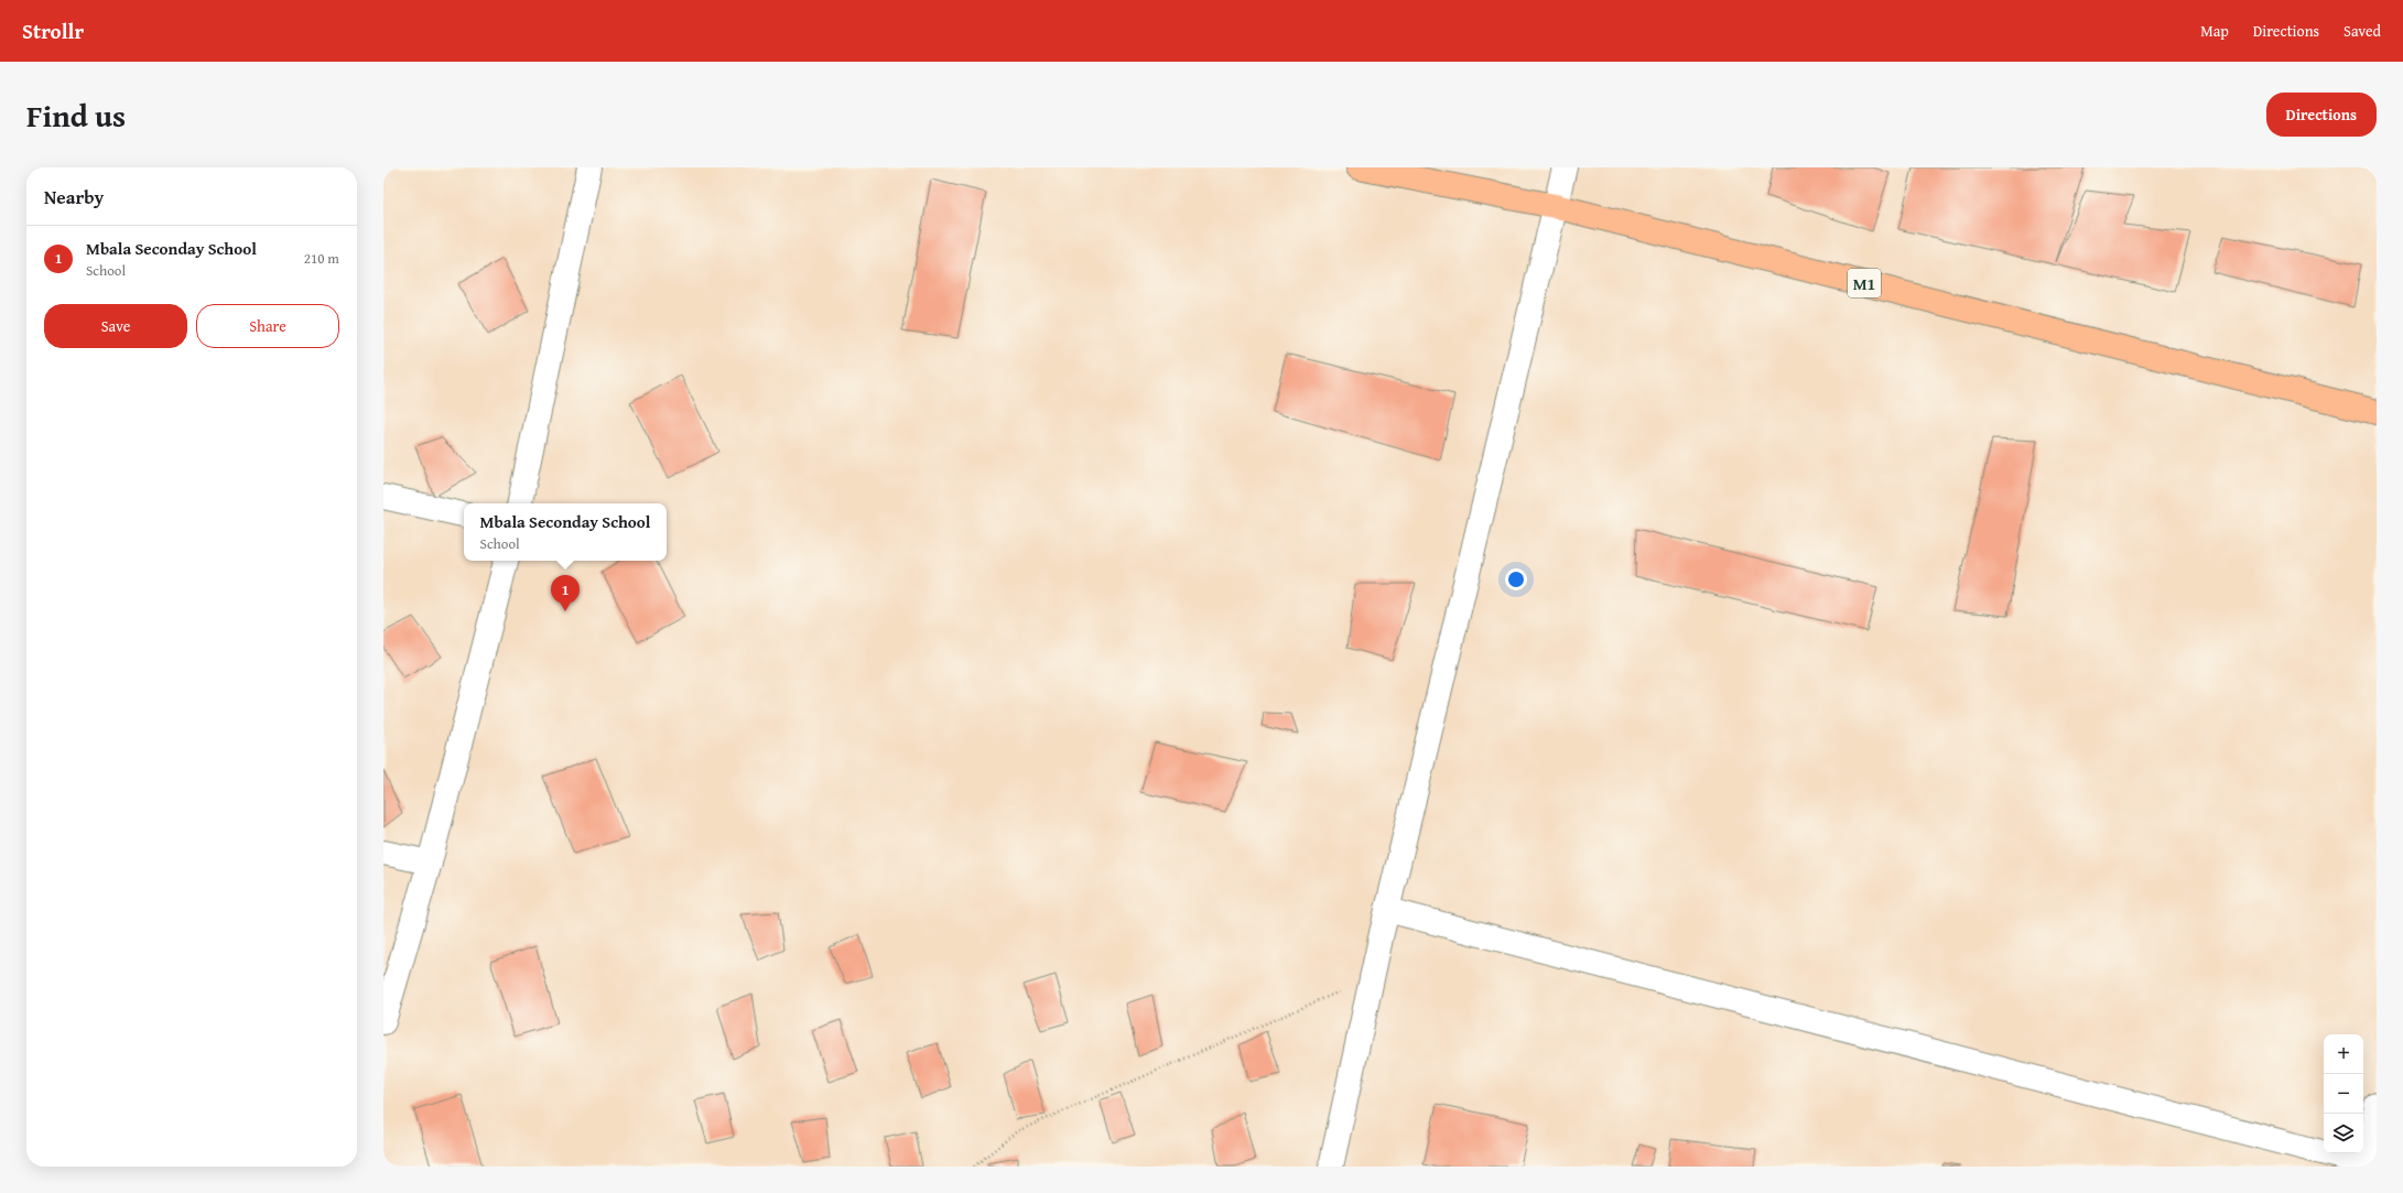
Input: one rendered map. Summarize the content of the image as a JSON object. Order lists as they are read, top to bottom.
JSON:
{
  "streets": {
    "main road": ["M1"]
  },
  "page": {
    "header": "Strollr",
    "nav": ["Map", "Directions", "Saved"],
    "title": "Find us",
    "buttons": [
      "Directions",
      ["Save", "Share"]
    ],
    "heading": "Nearby",
    "list": [
      {
        "mark": "1",
        "name": "Mbala Seconday School",
        "note": "School",
        "value": "210 m"
      }
    ],
    "popup": ["Mbala Seconday School", "School"],
    "pins": "1",
    "map_buttons": ["+", "−"]
  }
}
